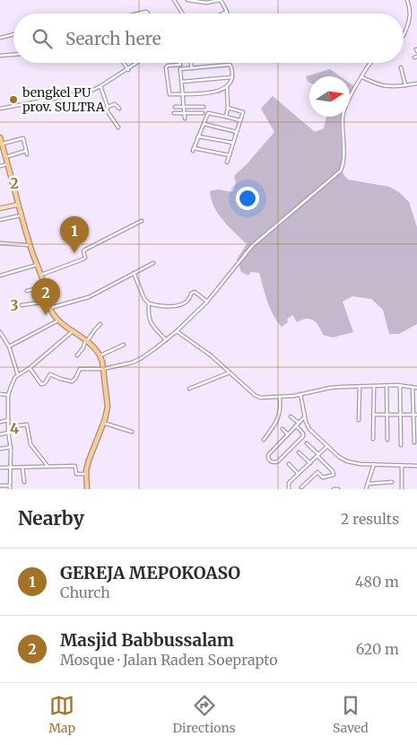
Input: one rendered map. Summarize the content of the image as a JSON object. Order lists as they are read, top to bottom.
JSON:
{
  "places": ["bengkel PU prov. SULTRA"],
  "north": "right",
  "page": {
    "search": "Search here",
    "pins": ["1", "2"],
    "heading": ["Nearby", "2 results"],
    "list": [
      {
        "mark": "1",
        "name": "GEREJA MEPOKOASO",
        "note": "Church",
        "value": "480 m"
      },
      {
        "mark": "2",
        "name": "Masjid Babbussalam",
        "note": "Mosque · Jalan Raden Soeprapto",
        "value": "620 m"
      }
    ],
    "nav": ["Map", "Directions", "Saved"]
  },
  "grid": {
    "rows": ["2", "3", "4"]
  }
}
